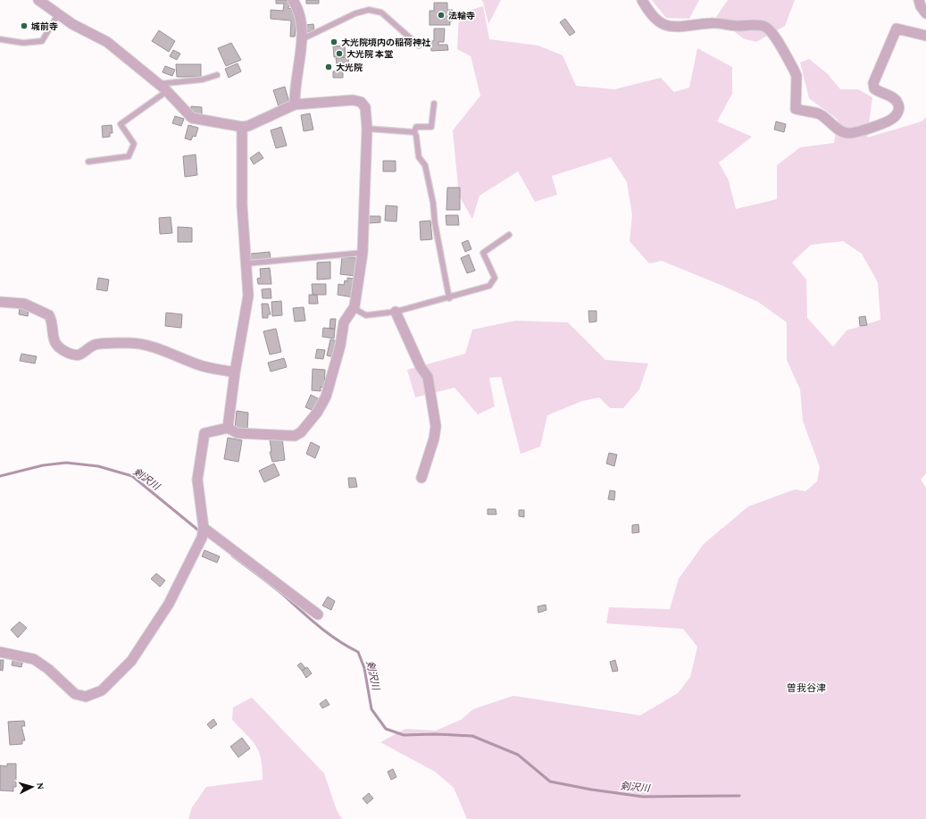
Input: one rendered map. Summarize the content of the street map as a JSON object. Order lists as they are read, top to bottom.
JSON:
{
  "districts": ["曽我谷津"],
  "water": ["剣沢川"],
  "places": [
    "法輪寺",
    "城前寺",
    "大光院境内の稲荷神社",
    "大光院 本堂",
    "大光院"
  ],
  "north": "right"
}
